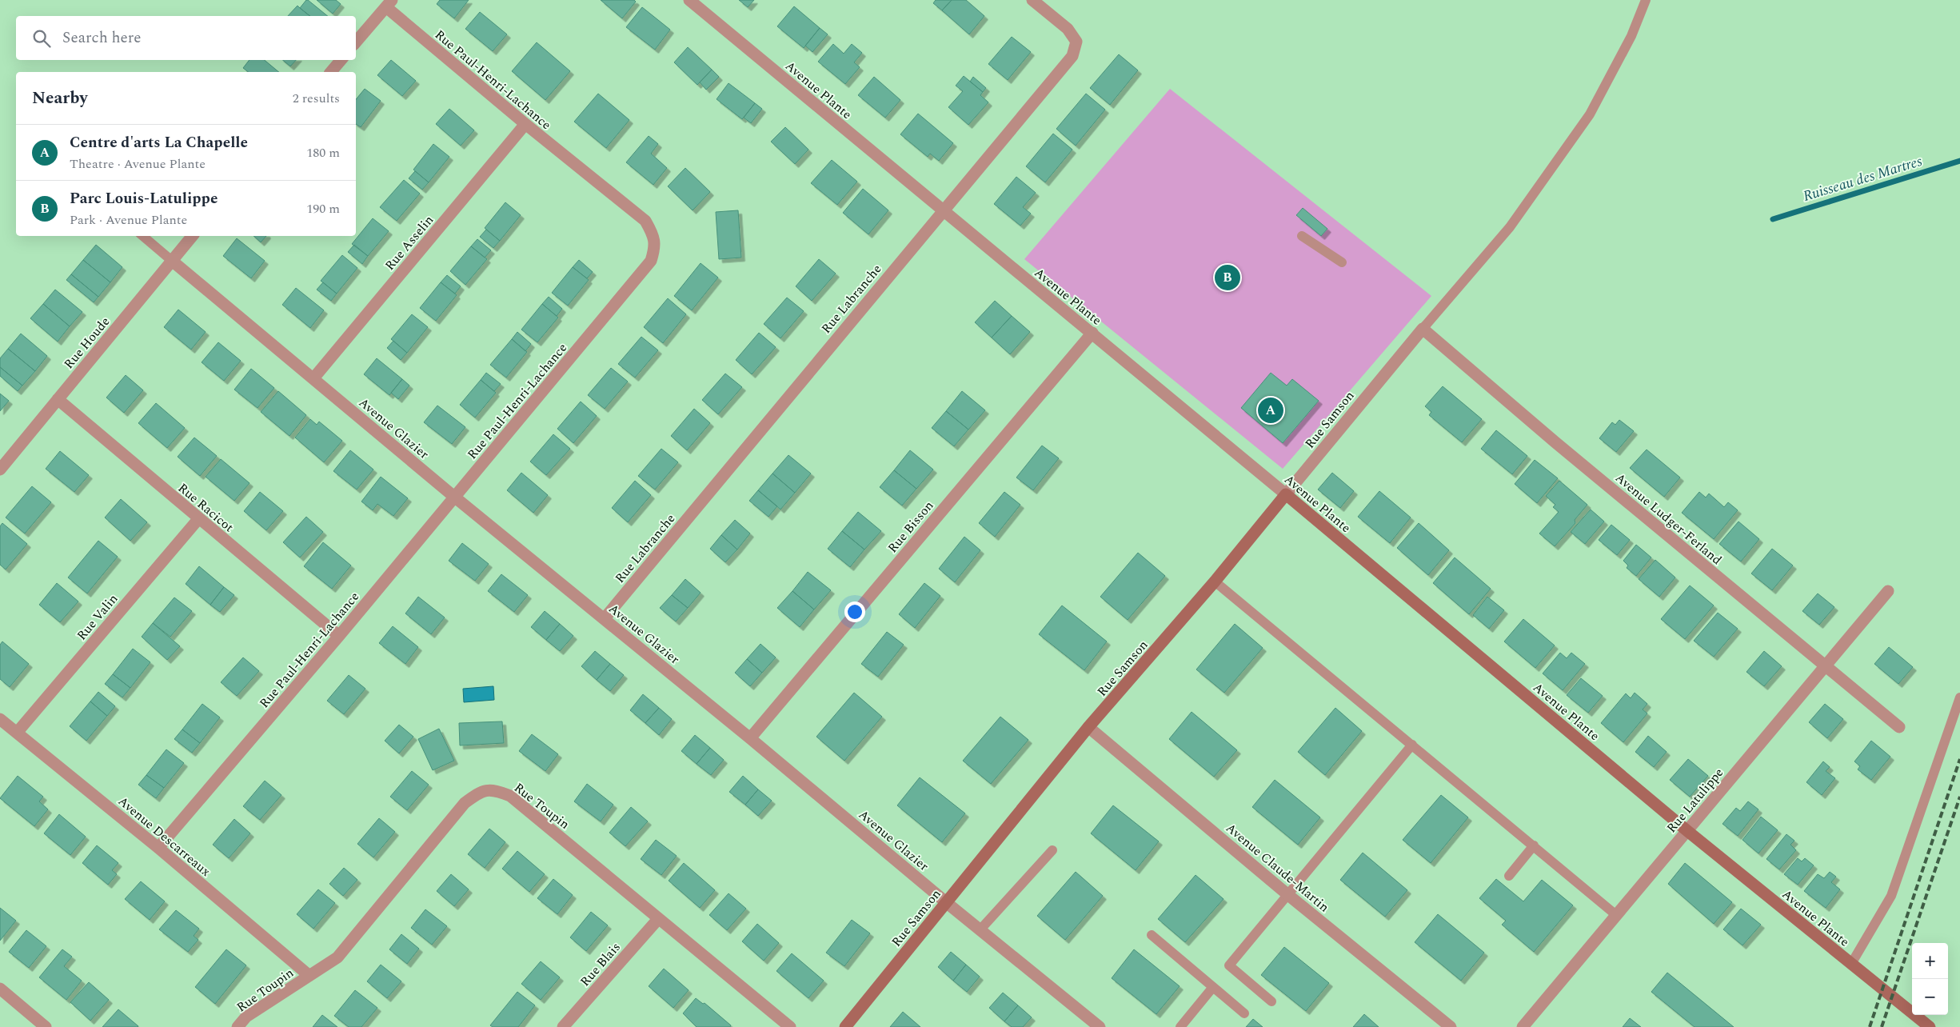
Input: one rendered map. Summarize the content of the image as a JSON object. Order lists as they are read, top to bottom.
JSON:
{
  "streets": {
    "street": [
      "Rue Paul-Henri-Lachance",
      "Avenue Plante",
      "Rue Asselin",
      "Rue Labranche",
      "Rue Houde",
      "Rue Samson",
      "Avenue Glazier",
      "Rue Racicot",
      "Avenue Ludger-Ferland",
      "Rue Bisson",
      "Rue Valin",
      "Rue Latulippe",
      "Rue Toupin",
      "Avenue Descarreaux",
      "Avenue Claude-Martin",
      "Rue Blais"
    ]
  },
  "crossings": [
    ["Rue Paul-Henri-Lachance", "Rue Asselin"],
    ["Rue Paul-Henri-Lachance", "Avenue Glazier"],
    ["Rue Paul-Henri-Lachance", "Rue Racicot"],
    ["Rue Paul-Henri-Lachance", "Avenue Descarreaux"],
    ["Avenue Plante", "Rue Labranche"],
    ["Avenue Plante", "Rue Samson"],
    ["Avenue Plante", "Rue Bisson"],
    ["Avenue Plante", "Rue Latulippe"],
    ["Rue Asselin", "Avenue Glazier"],
    ["Rue Labranche", "Avenue Glazier"],
    ["Rue Houde", "Avenue Glazier"],
    ["Rue Houde", "Rue Racicot"],
    ["Rue Samson", "Avenue Glazier"],
    ["Rue Samson", "Avenue Ludger-Ferland"],
    ["Rue Samson", "Avenue Claude-Martin"],
    ["Avenue Glazier", "Rue Bisson"],
    ["Rue Racicot", "Rue Valin"],
    ["Avenue Ludger-Ferland", "Rue Latulippe"],
    ["Rue Valin", "Avenue Descarreaux"],
    ["Rue Toupin", "Avenue Descarreaux"],
    ["Rue Toupin", "Rue Blais"]
  ],
  "water": ["Ruisseau des Martres"],
  "page": {
    "search": "Search here",
    "heading": ["Nearby", "2 results"],
    "list": [
      {
        "mark": "A",
        "name": "Centre d'arts La Chapelle",
        "note": "Theatre · Avenue Plante",
        "value": "180 m"
      },
      {
        "mark": "B",
        "name": "Parc Louis-Latulippe",
        "note": "Park · Avenue Plante",
        "value": "190 m"
      }
    ],
    "pins": ["B", "A"],
    "map_buttons": ["+", "−"]
  }
}
